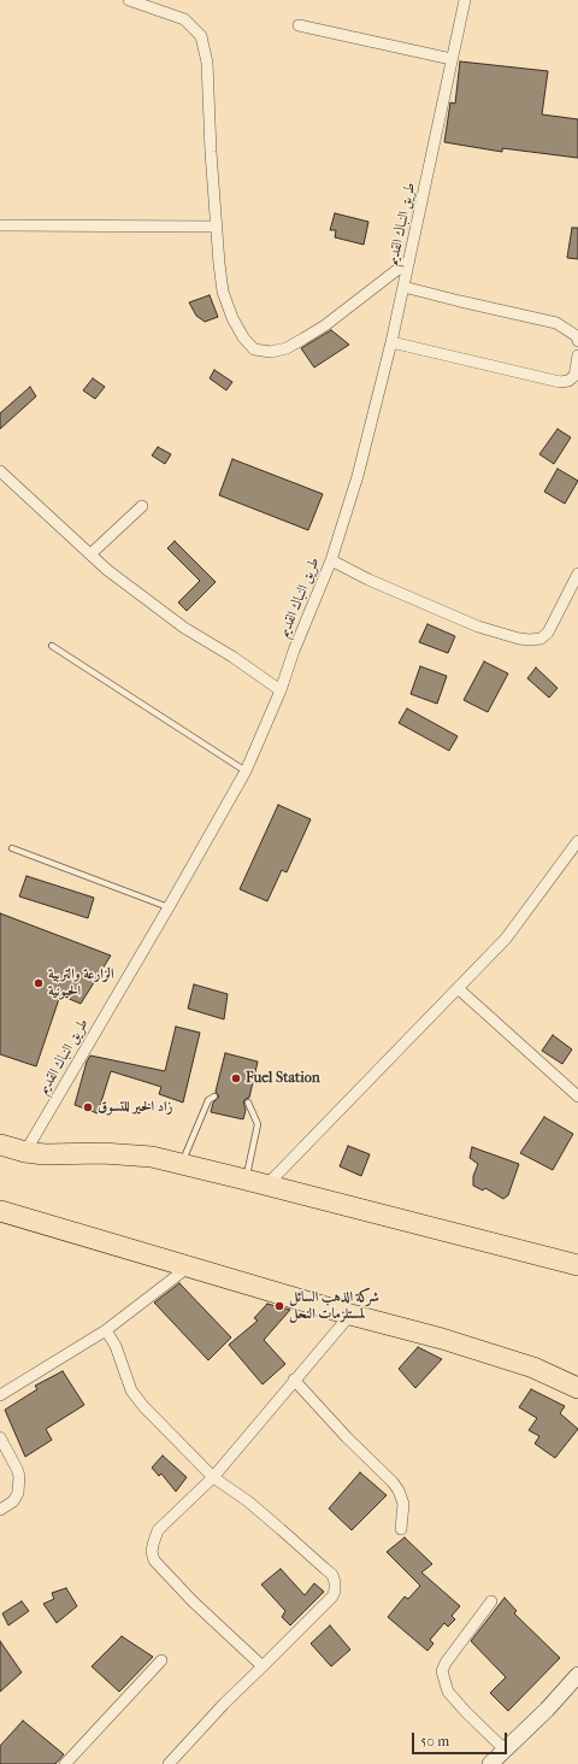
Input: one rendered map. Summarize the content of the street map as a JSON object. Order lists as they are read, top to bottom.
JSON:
{
  "streets": {
    "street": ["طريق النباك القديم"]
  },
  "places": [
    "الزارعة والتربية الحيونية",
    "Fuel Station",
    "زاد الخير للتسوق",
    "شركة الذهب السائل لمستلزمات النحل"
  ],
  "scale_bar": "50 m"
}
